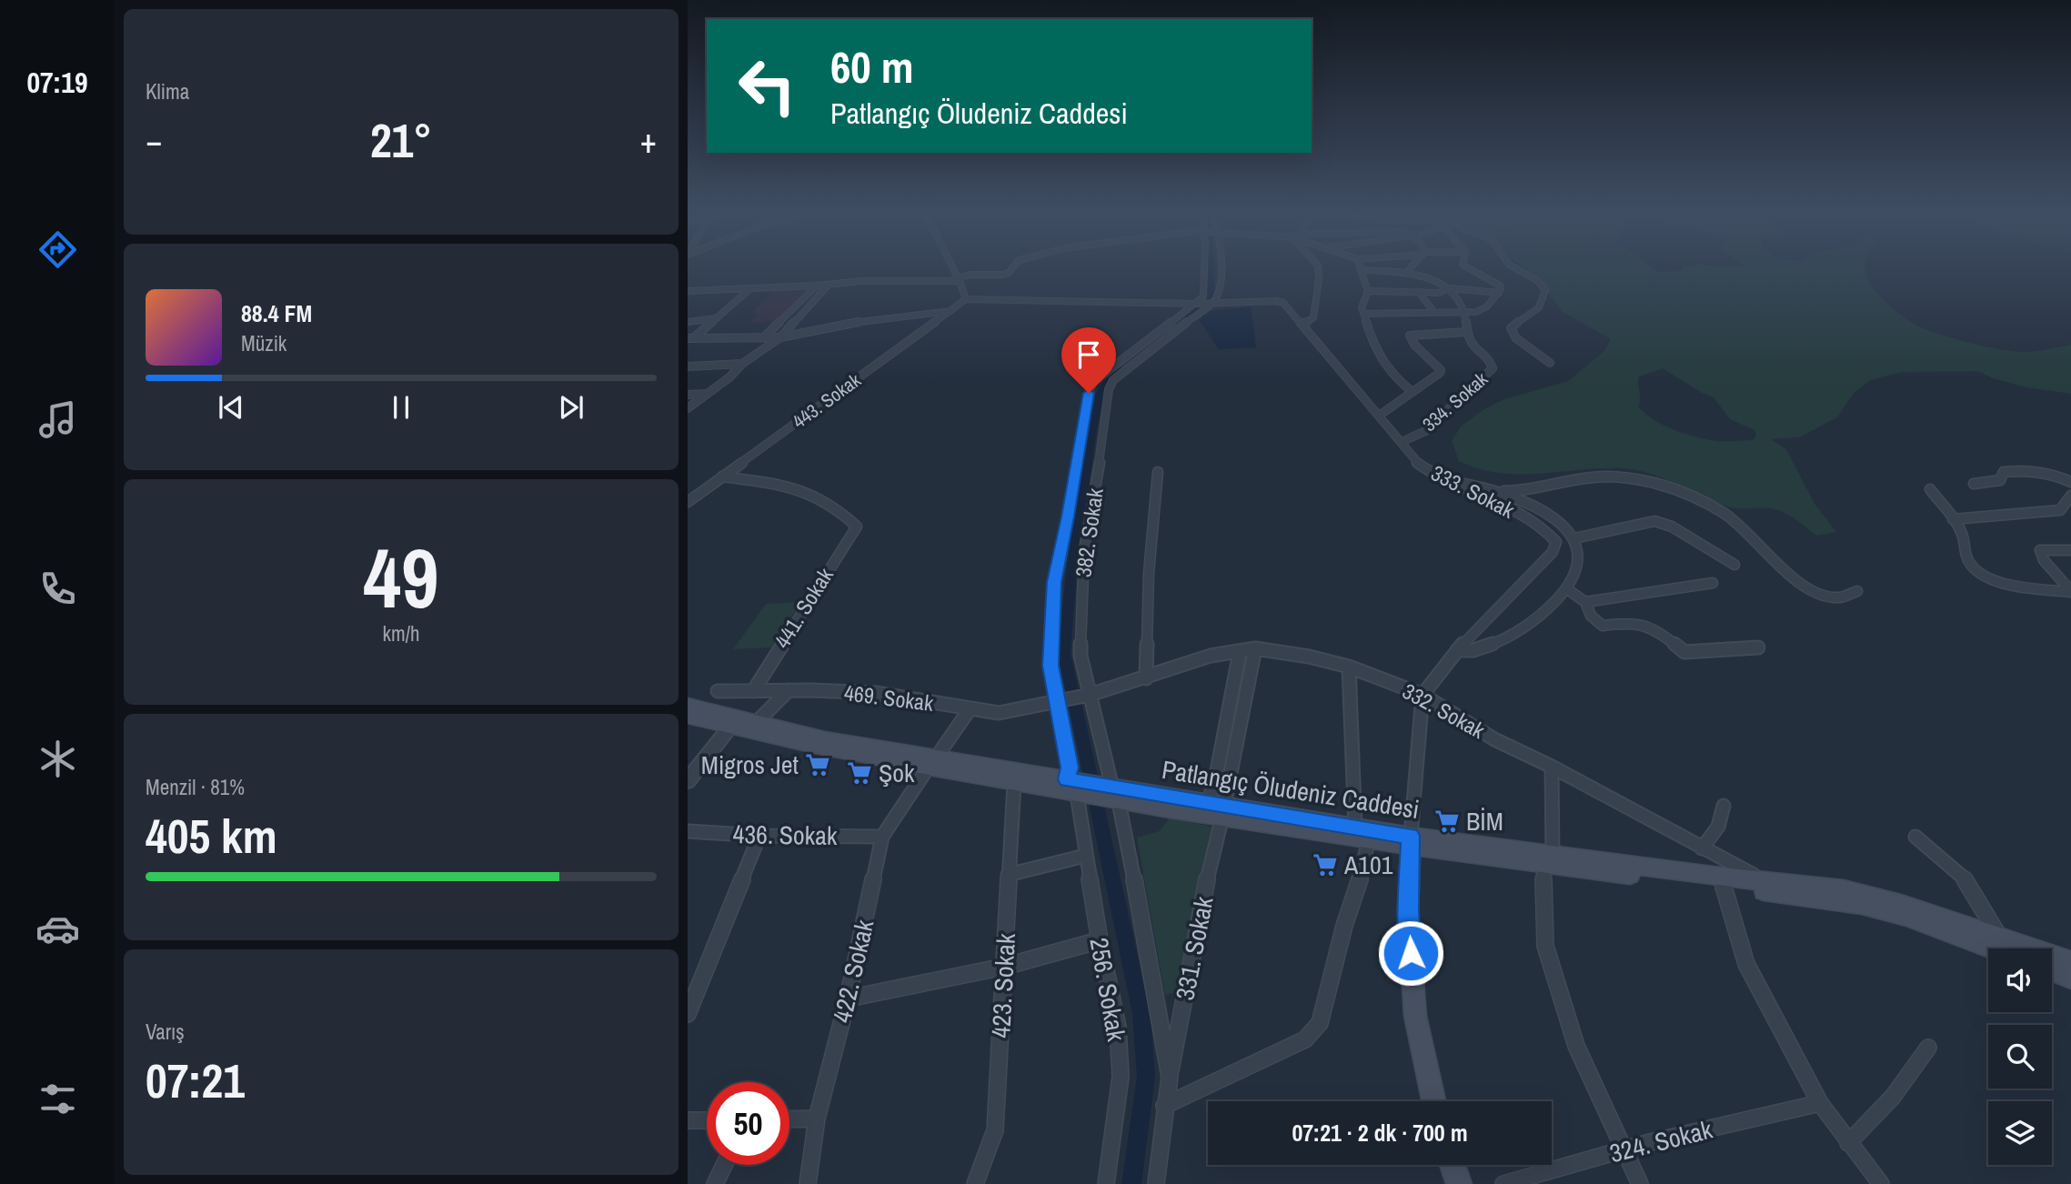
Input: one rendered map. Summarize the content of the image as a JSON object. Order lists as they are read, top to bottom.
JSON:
{
  "streets": {
    "main road": ["Patlangıç Öludeniz Caddesi"],
    "street": [
      "443. Sokak",
      "334. Sokak",
      "333. Sokak",
      "382. Sokak",
      "441. Sokak",
      "469. Sokak",
      "332. Sokak",
      "436. Sokak",
      "331. Sokak",
      "422. Sokak",
      "423. Sokak",
      "256. Sokak",
      "324. Sokak"
    ]
  },
  "crossings": [
    ["443. Sokak", "333. Sokak"],
    ["443. Sokak", "441. Sokak"],
    ["334. Sokak", "333. Sokak"],
    ["333. Sokak", "382. Sokak"],
    ["333. Sokak", "332. Sokak"],
    ["333. Sokak", "256. Sokak"],
    ["382. Sokak", "332. Sokak"],
    ["382. Sokak", "Patlangıç Öludeniz Caddesi"],
    ["382. Sokak", "256. Sokak"],
    ["441. Sokak", "469. Sokak"],
    ["469. Sokak", "332. Sokak"],
    ["469. Sokak", "422. Sokak"],
    ["469. Sokak", "256. Sokak"],
    ["332. Sokak", "Patlangıç Öludeniz Caddesi"],
    ["332. Sokak", "331. Sokak"],
    ["332. Sokak", "256. Sokak"],
    ["Patlangıç Öludeniz Caddesi", "331. Sokak"],
    ["Patlangıç Öludeniz Caddesi", "422. Sokak"],
    ["Patlangıç Öludeniz Caddesi", "423. Sokak"],
    ["Patlangıç Öludeniz Caddesi", "256. Sokak"],
    ["436. Sokak", "422. Sokak"],
    ["331. Sokak", "256. Sokak"]
  ],
  "places": {
    "supermarket": [
      "Migros Jet",
      "Şok",
      "BİM",
      "A101"
    ]
  },
  "page": {
    "tabs": "07:19",
    "tile": [
      "Klima",
      ["49", "km/h"],
      ["Menzil · 81%", "405 km"],
      ["Varış", "07:21"]
    ],
    "turn": ["60 m", "Patlangıç Öludeniz Caddesi"],
    "heat": ["−", "21°", "+"],
    "song": ["88.4 FM", "Müzik"],
    "limit": "50",
    "trip": "07:21 · 2 dk · 700 m"
  }
}
